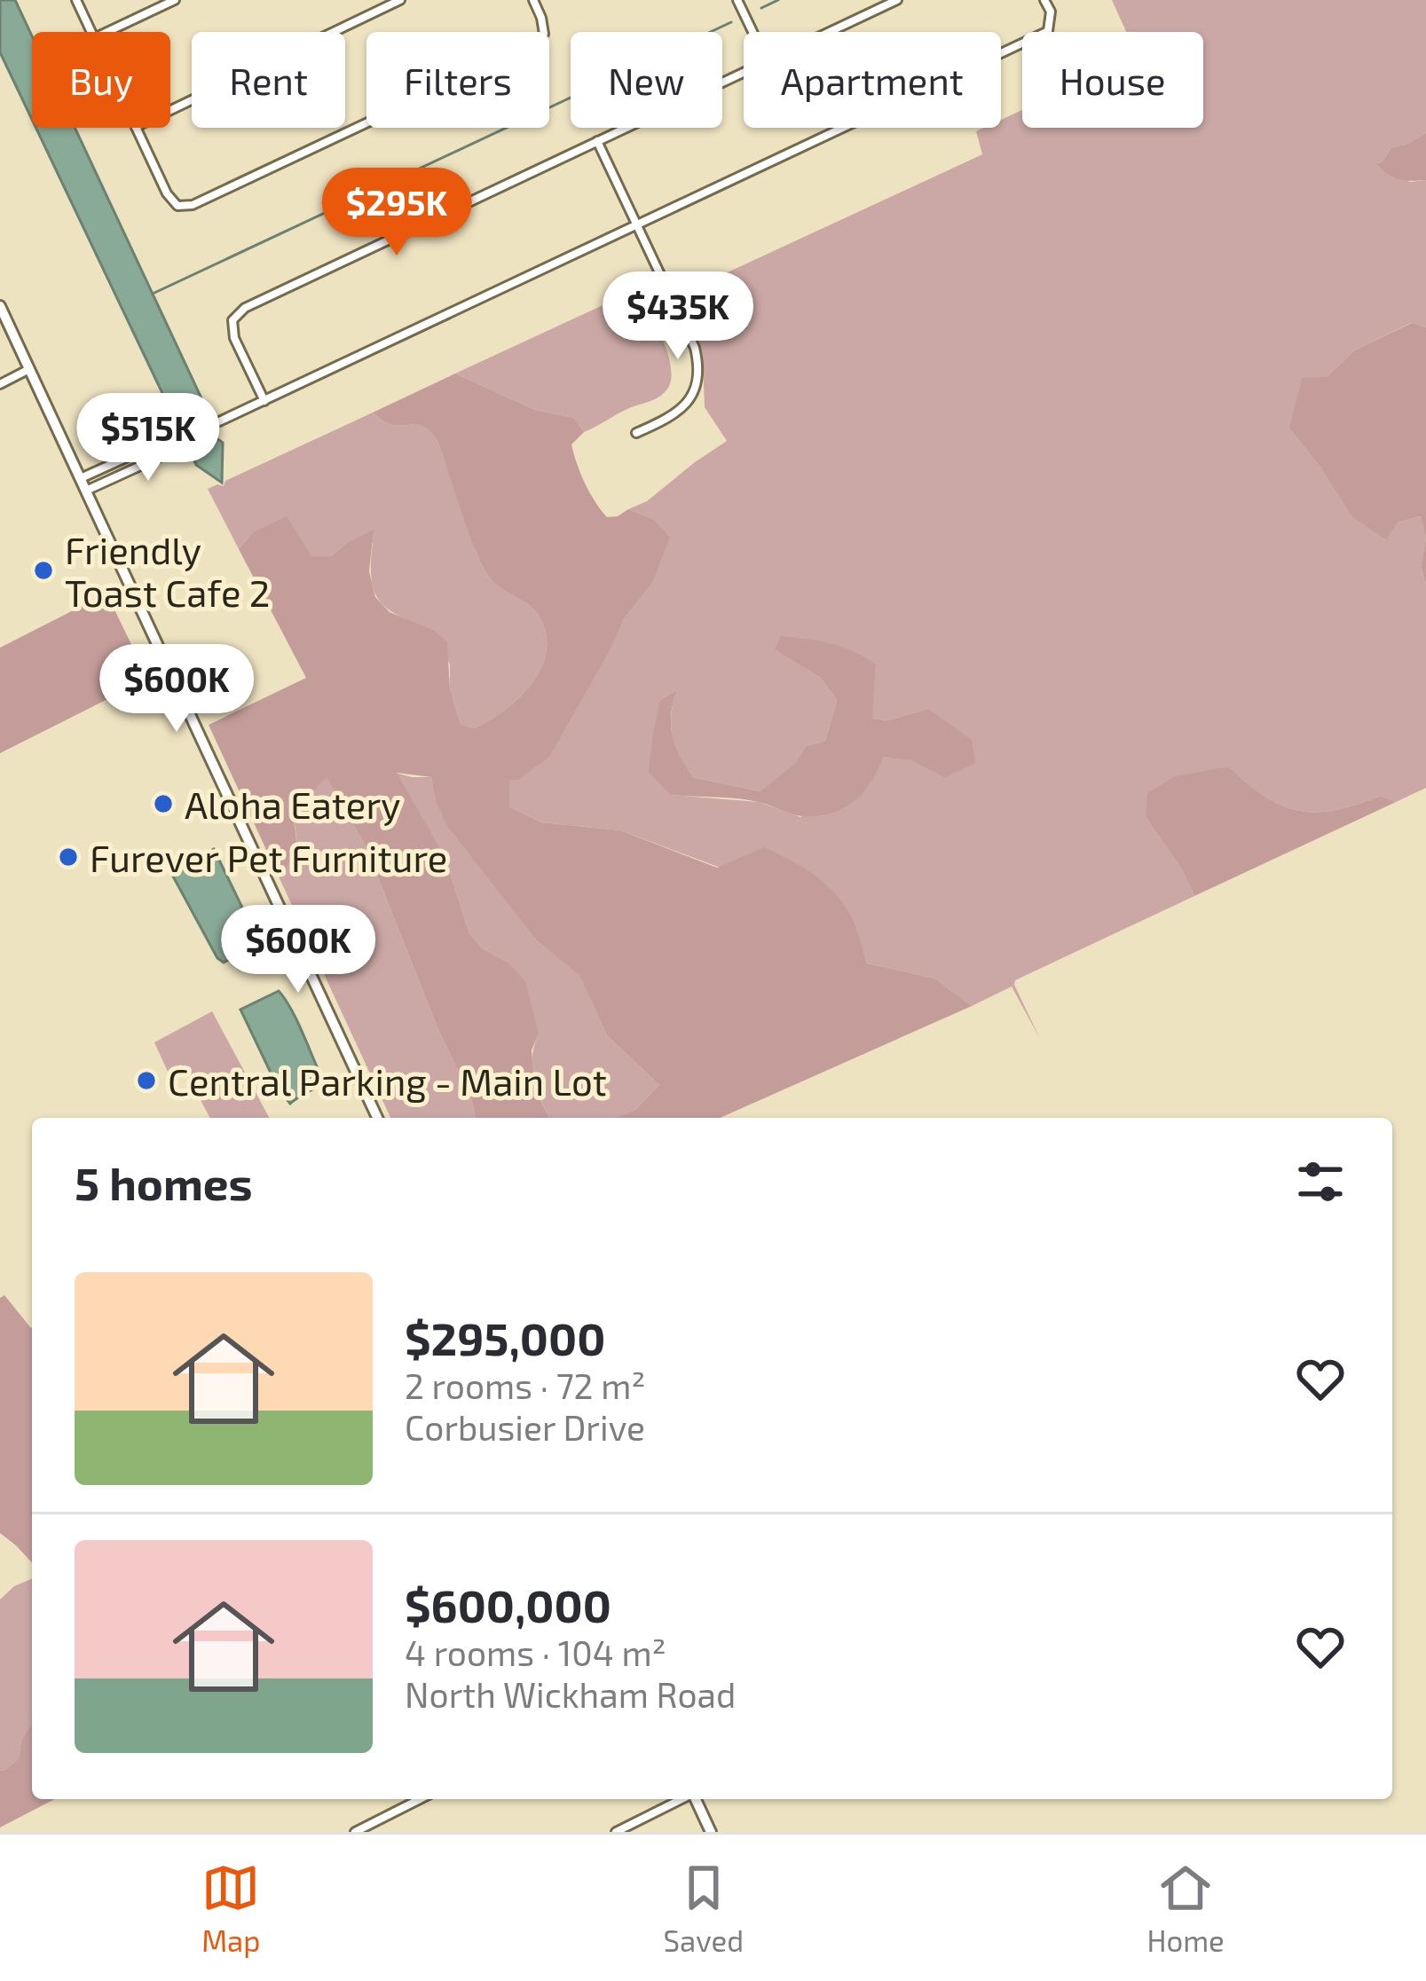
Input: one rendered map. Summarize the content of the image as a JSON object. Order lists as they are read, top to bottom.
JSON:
{
  "places": [
    "Friendly Toast Cafe 2",
    "Aloha Eatery",
    "Furever Pet Furniture",
    "Central Parking - Main Lot"
  ],
  "page": {
    "chip": [
      "Buy",
      "Rent",
      "Filters",
      "New",
      "Apartment",
      "House"
    ],
    "price": [
      "$295K",
      "$435K",
      "$515K",
      "$600K",
      "$600K"
    ],
    "heading": "5 homes",
    "list": [
      {
        "name": "$295,000",
        "note": "2 rooms · 72 m² · Corbusier Drive"
      },
      {
        "name": "$600,000",
        "note": "4 rooms · 104 m² · North Wickham Road"
      }
    ],
    "tabs": ["Map", "Saved", "Home"]
  }
}
